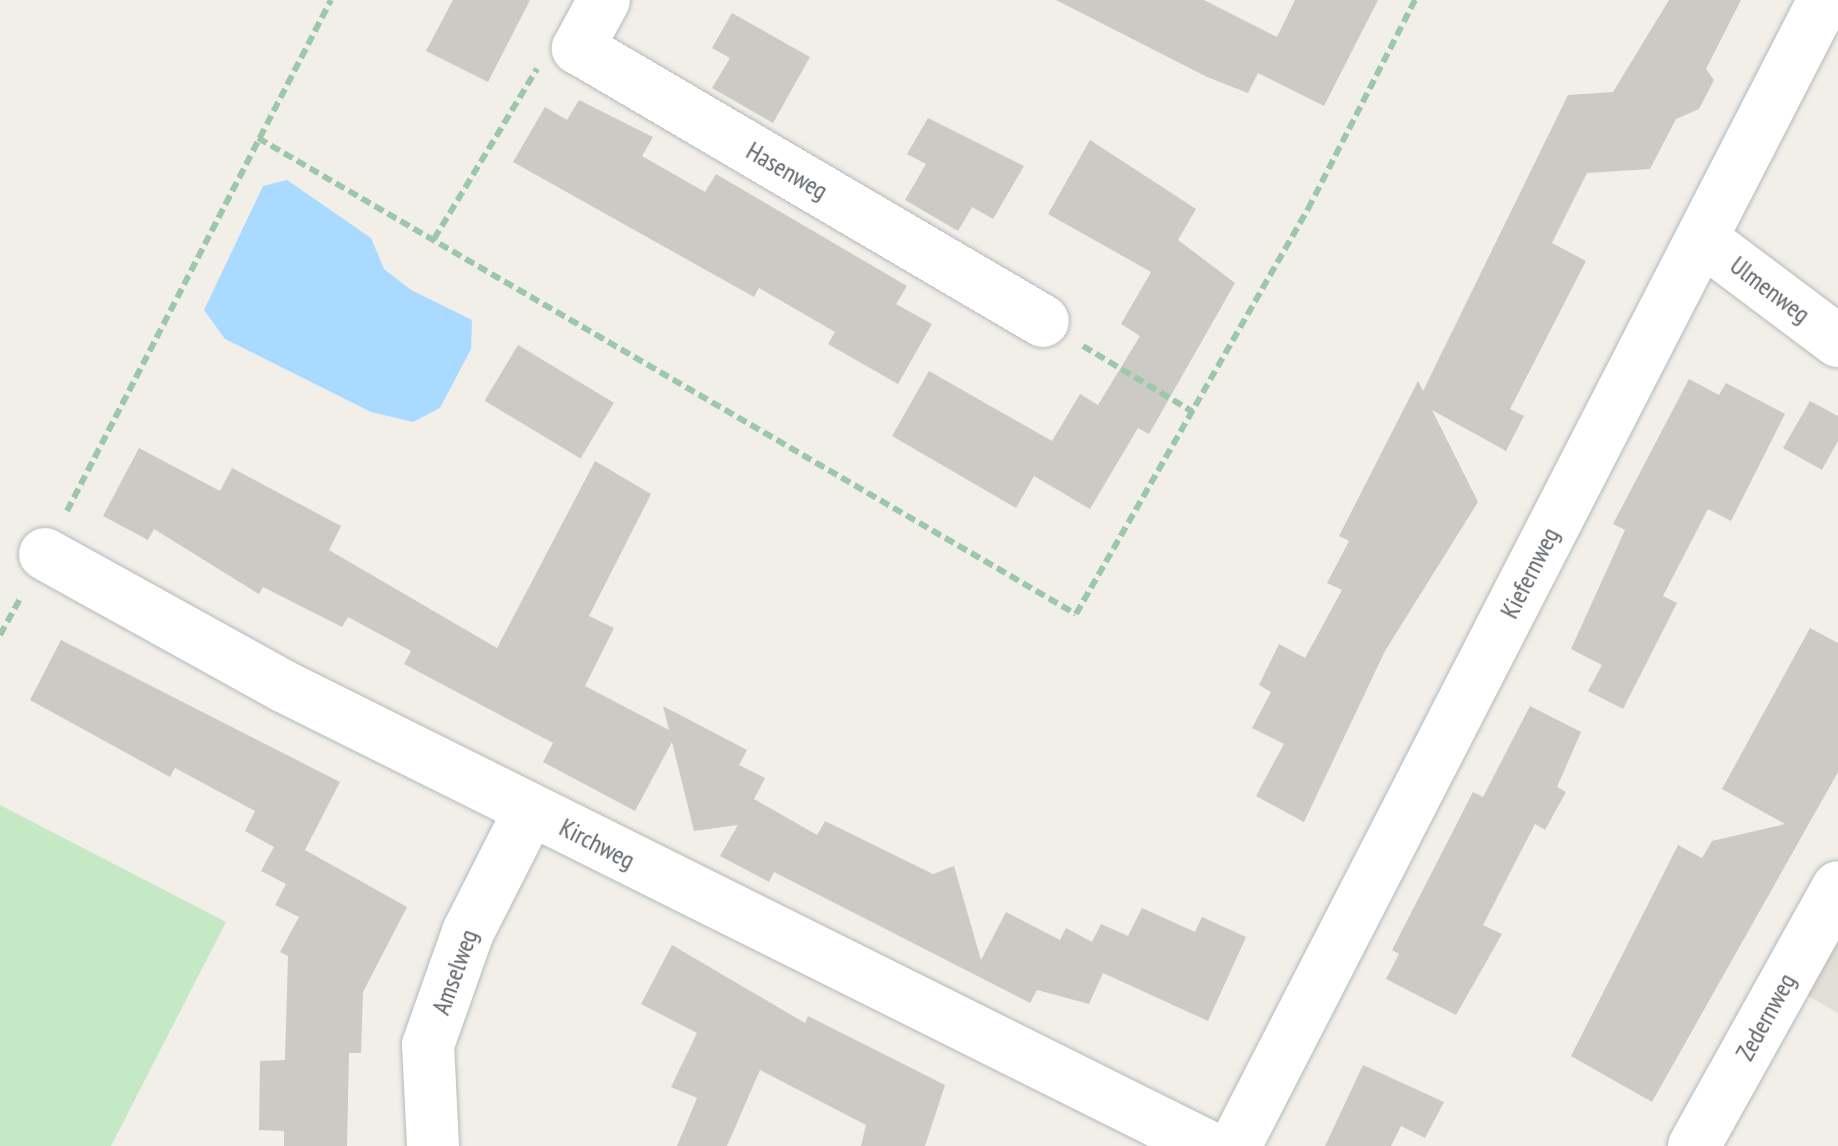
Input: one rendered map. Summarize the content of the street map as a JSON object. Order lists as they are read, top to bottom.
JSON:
{
  "streets": {
    "street": [
      "Hasenweg",
      "Ulmenweg",
      "Kiefernweg",
      "Kirchweg",
      "Amselweg",
      "Zedernweg"
    ]
  },
  "crossings": [
    ["Ulmenweg", "Kiefernweg"],
    ["Kirchweg", "Amselweg"]
  ]
}
